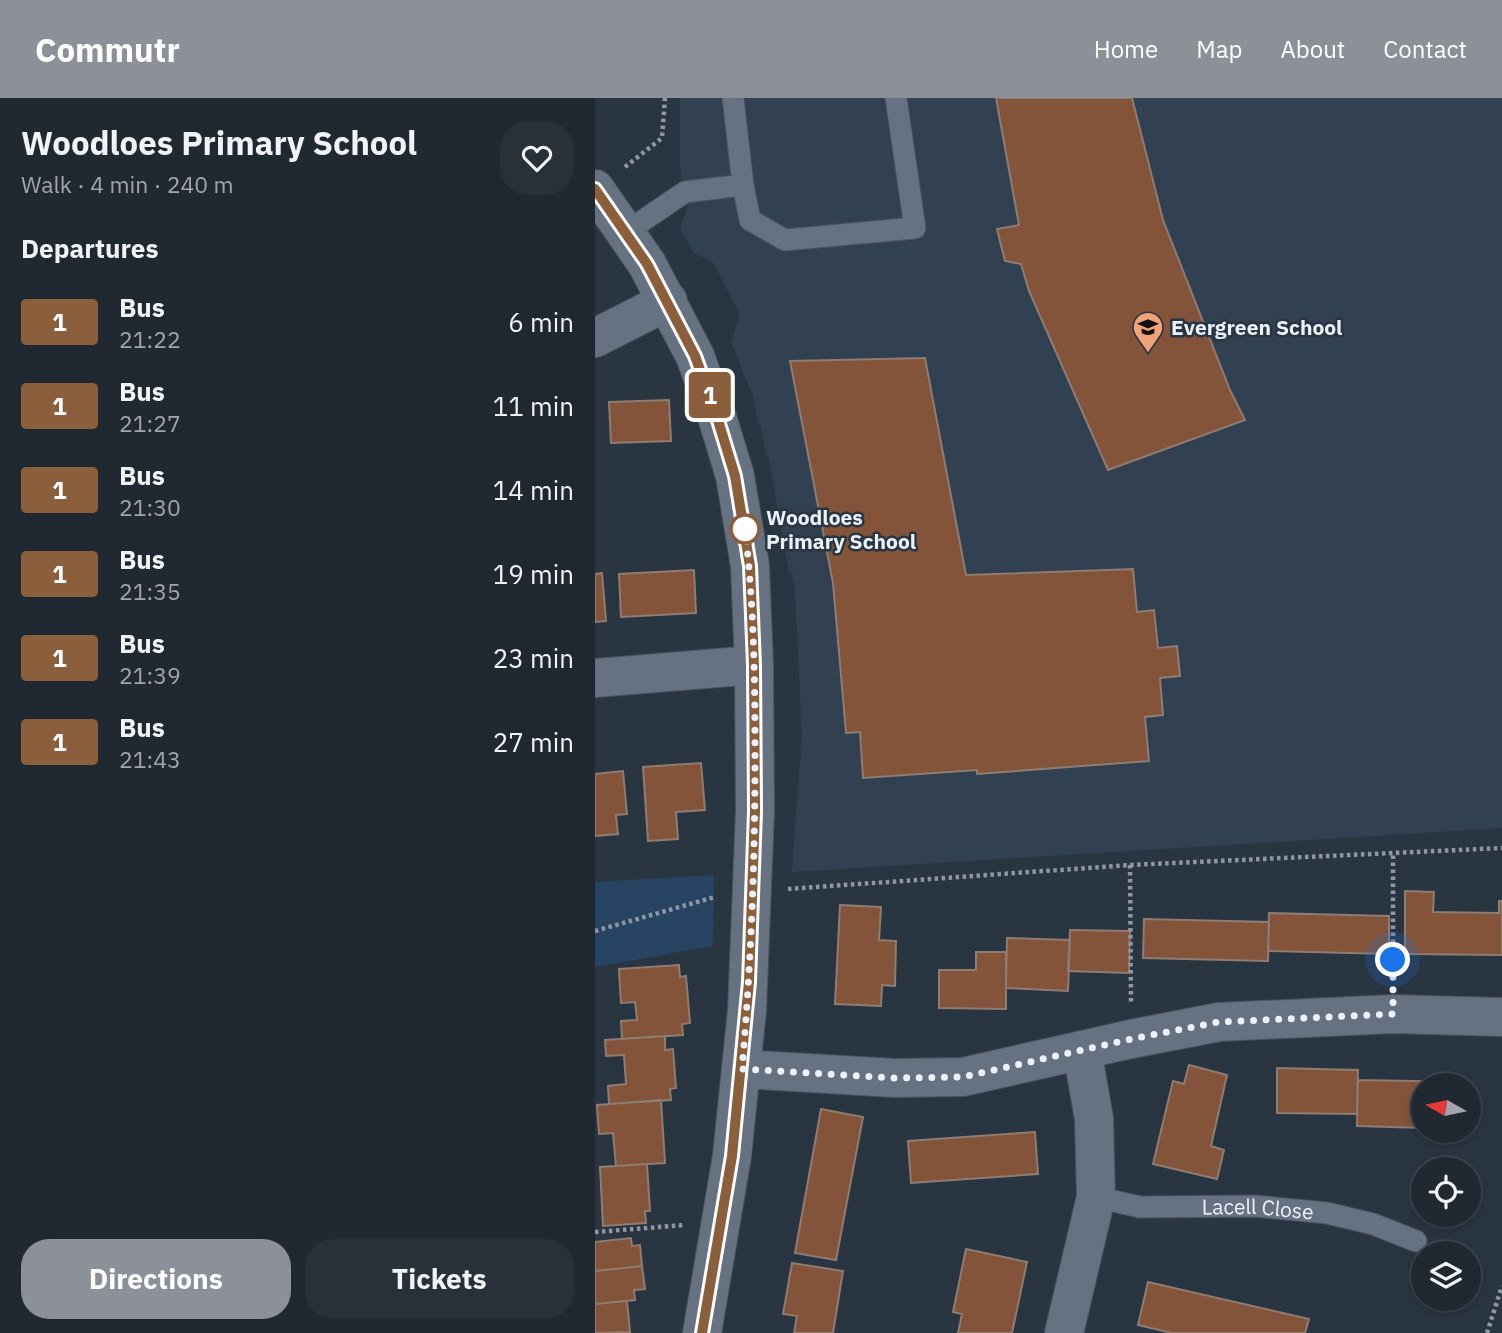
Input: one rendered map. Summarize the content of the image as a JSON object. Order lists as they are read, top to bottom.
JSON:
{
  "streets": {
    "lane": ["Lacell Close"]
  },
  "places": {
    "school or university": ["Evergreen School"],
    "other": ["Woodloes Primary School"]
  },
  "lines": ["bus line 1"],
  "north": "left",
  "page": {
    "header": "Commutr",
    "nav": [
      "Home",
      "Map",
      "About",
      "Contact"
    ],
    "heading": [
      ["Woodloes Primary School", "Walk · 4 min · 240 m"],
      "Departures"
    ],
    "on_map": "1",
    "list": [
      {
        "mark": "1",
        "name": "Bus",
        "note": "21:22",
        "value": "6 min"
      },
      {
        "mark": "1",
        "name": "Bus",
        "note": "21:27",
        "value": "11 min"
      },
      {
        "mark": "1",
        "name": "Bus",
        "note": "21:30",
        "value": "14 min"
      },
      {
        "mark": "1",
        "name": "Bus",
        "note": "21:35",
        "value": "19 min"
      },
      {
        "mark": "1",
        "name": "Bus",
        "note": "21:39",
        "value": "23 min"
      },
      {
        "mark": "1",
        "name": "Bus",
        "note": "21:43",
        "value": "27 min"
      }
    ],
    "buttons": ["Directions", "Tickets"]
  }
}
